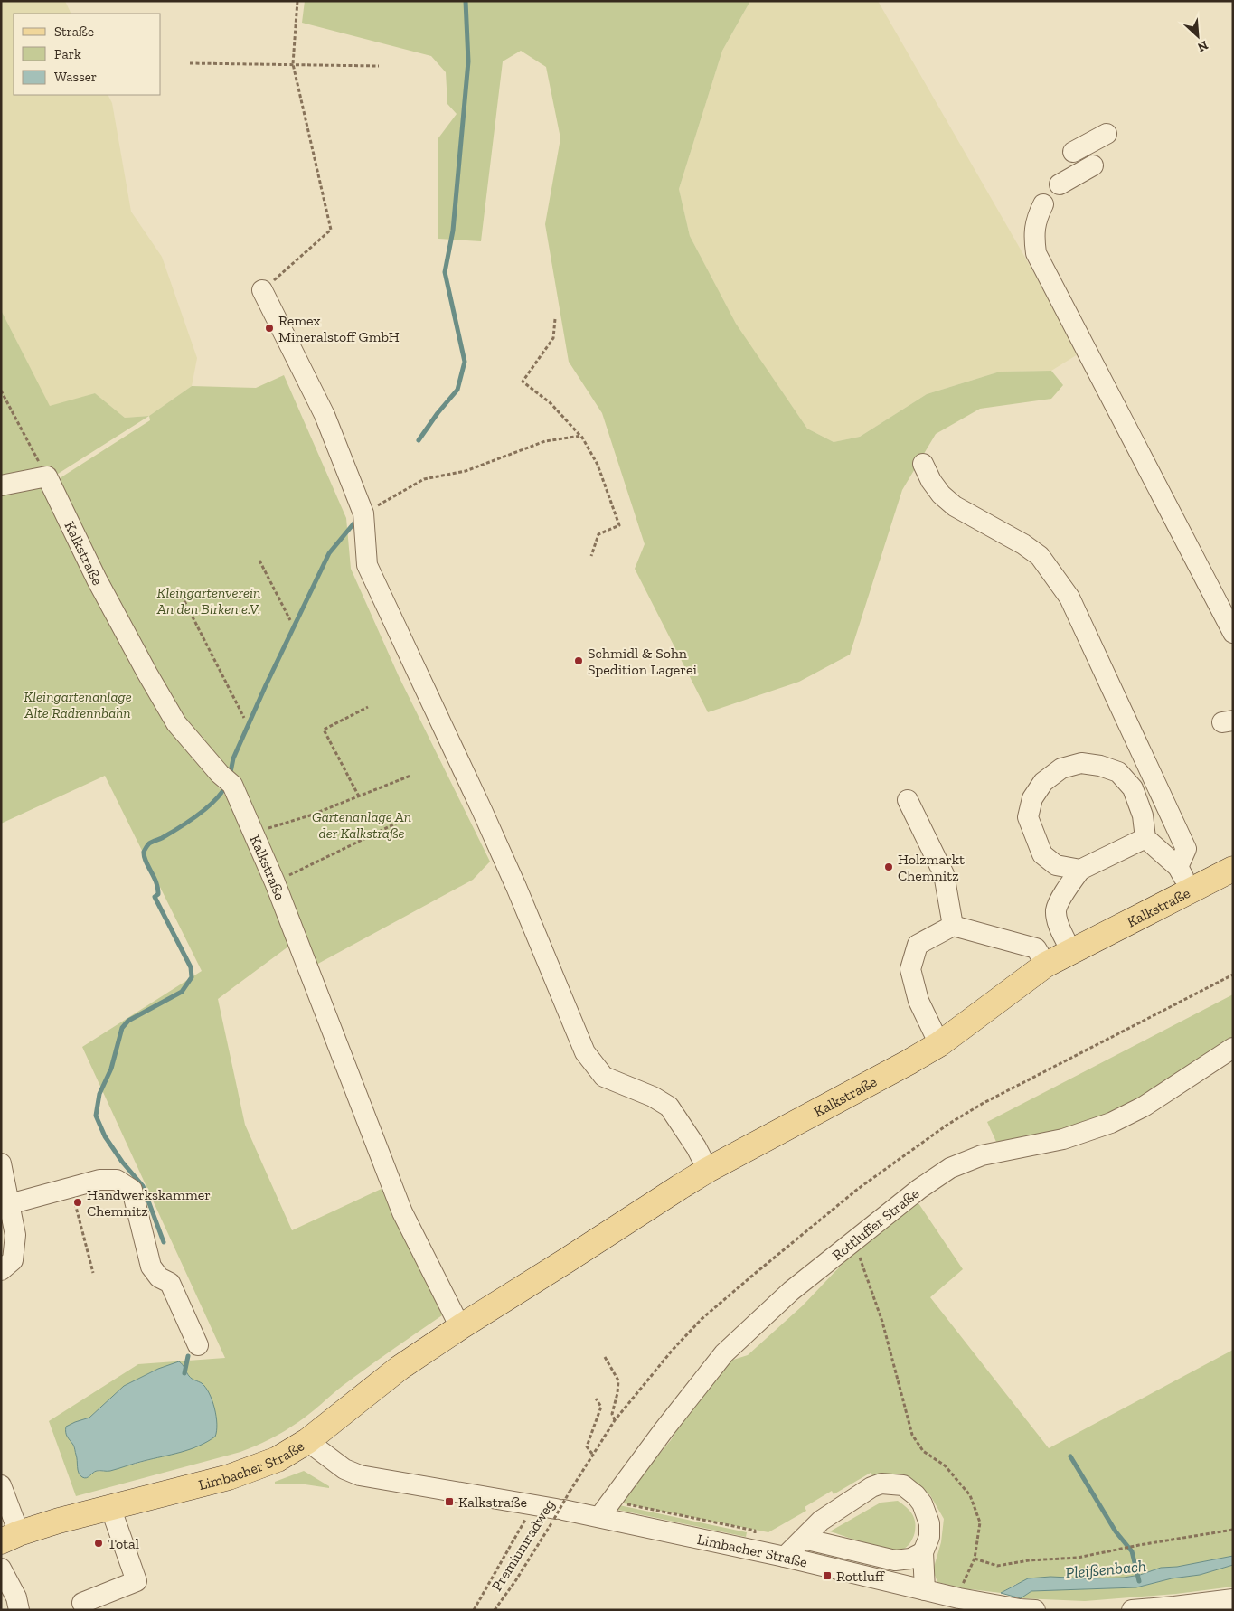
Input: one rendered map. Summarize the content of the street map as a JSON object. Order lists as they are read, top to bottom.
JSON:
{
  "streets": {
    "main road": ["Kalkstraße", "Limbacher Straße"],
    "street": ["Rottluffer Straße"],
    "path": ["Premiumradweg"]
  },
  "crossings": [
    ["Kalkstraße", "Limbacher Straße"],
    ["Rottluffer Straße", "Limbacher Straße"],
    ["Limbacher Straße", "Premiumradweg"]
  ],
  "water": ["Pleißenbach"],
  "parks": ["Kleingartenverein An den Birken e.V.", "Kleingartenanlage Alte Radrennbahn", "Gartenanlage An der Kalkstraße"],
  "places": {
    "other": [
      "Remex Mineralstoff GmbH",
      "Schmidl & Sohn Spedition Lagerei",
      "Holzmarkt Chemnitz",
      "Handwerkskammer Chemnitz",
      "Total"
    ],
    "transit": ["Kalkstraße", "Rottluff"]
  },
  "legend": ["Straße", "Park", "Wasser"],
  "north": "bottom right"
}
